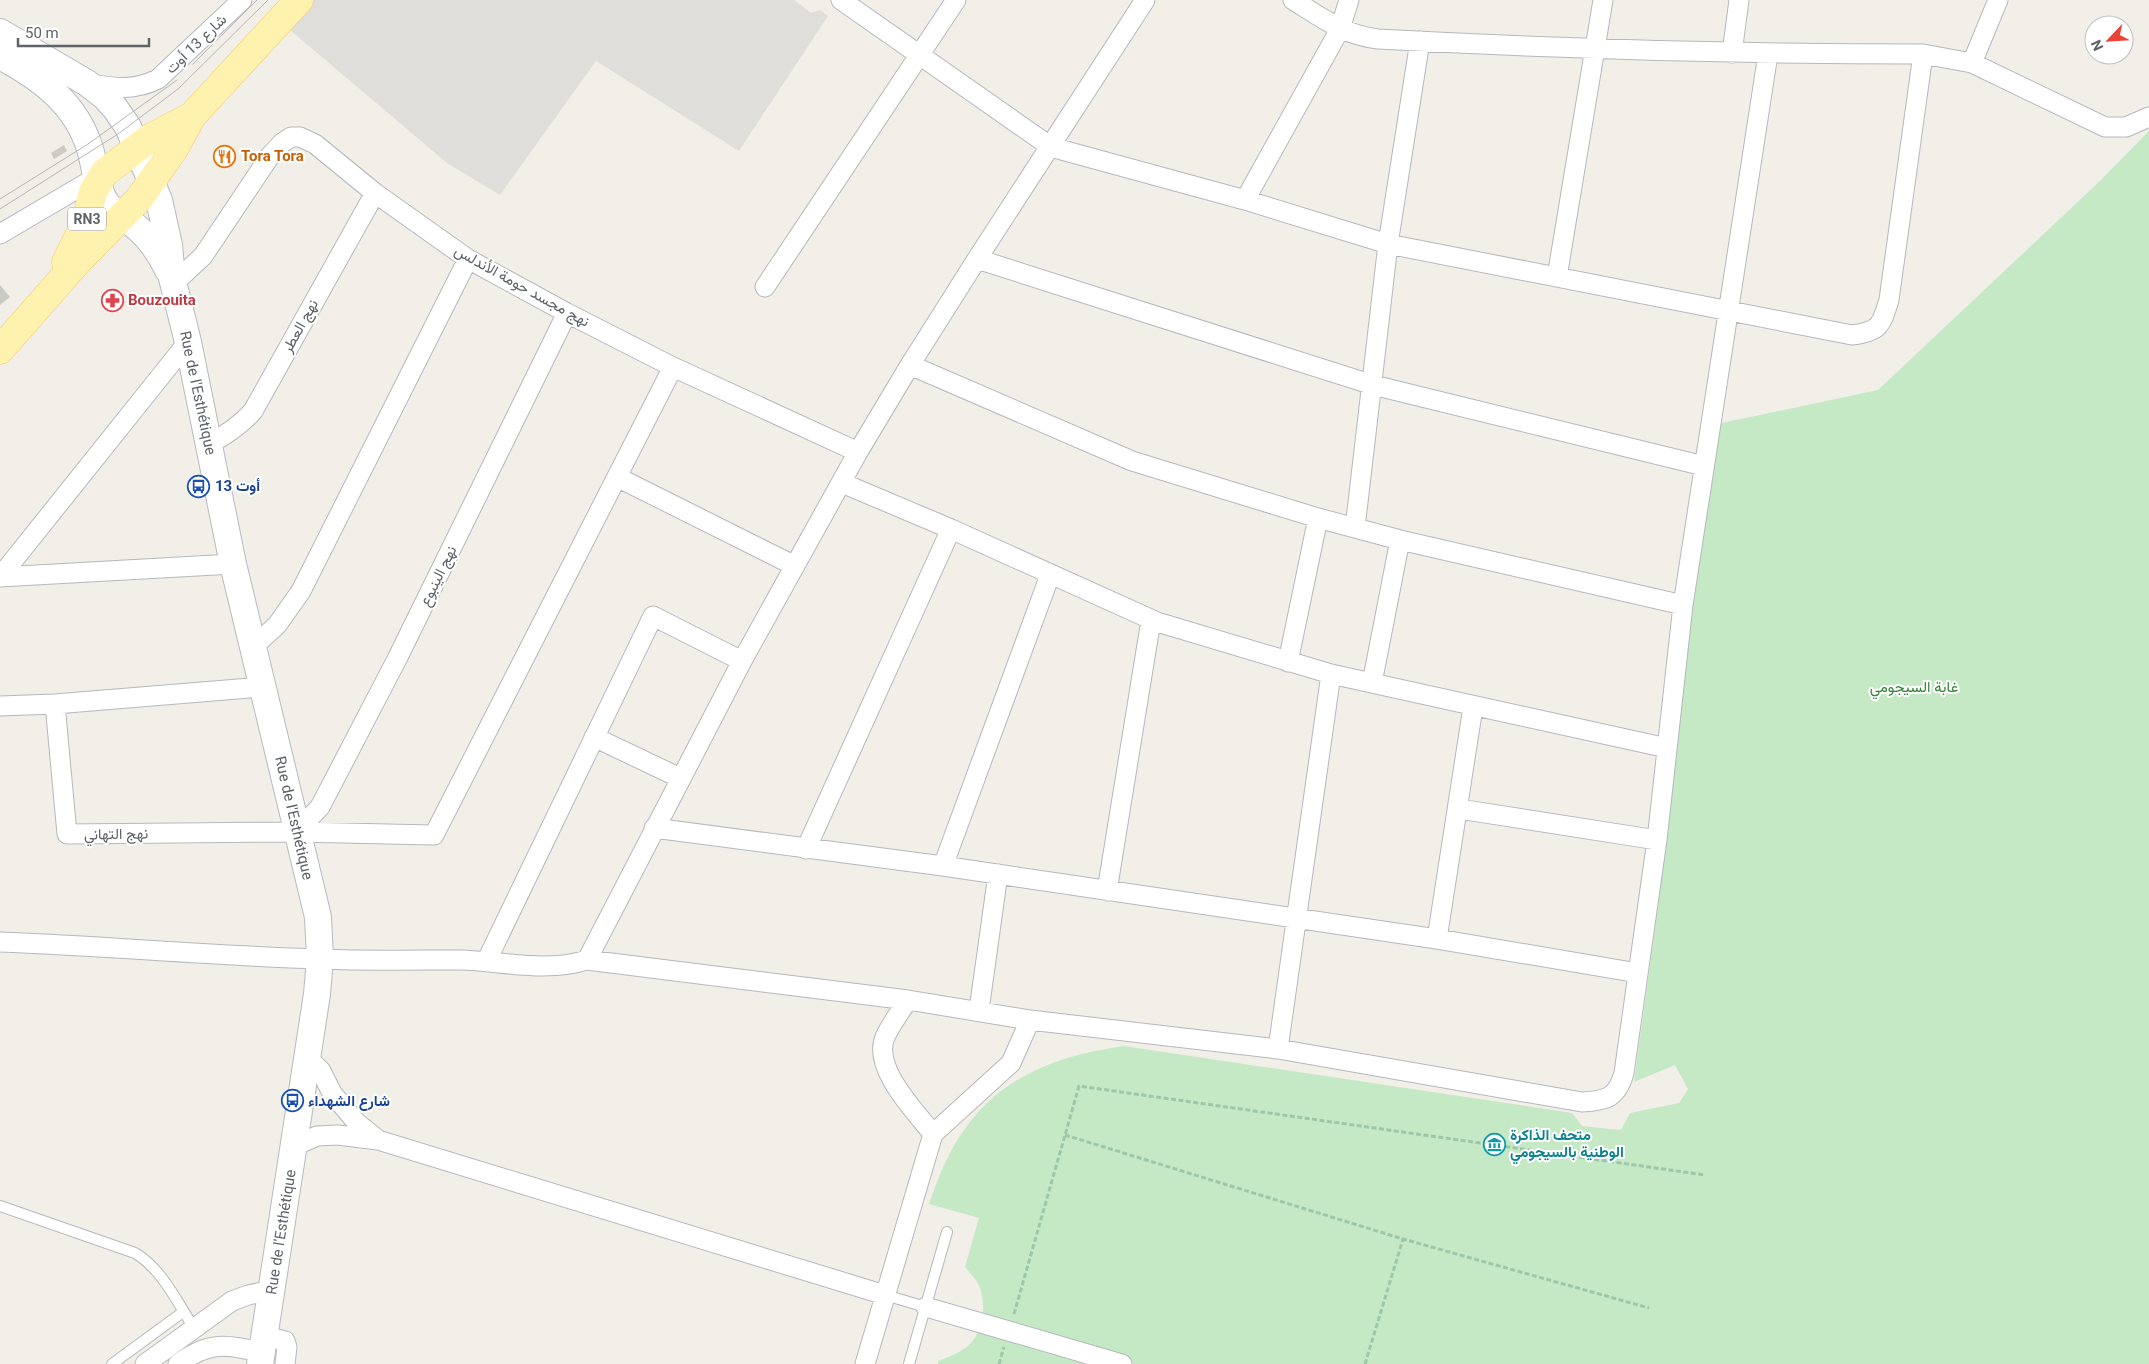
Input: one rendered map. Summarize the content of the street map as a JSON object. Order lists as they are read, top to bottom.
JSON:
{
  "streets": {
    "main road": ["RN3"],
    "street": [
      "شارع 13 أوت",
      "نهج مجسد حومة الأندلس",
      "نهج العطر",
      "Rue de l'Esthétique",
      "نهج الينبوع",
      "نهج التهاني"
    ]
  },
  "crossings": [
    ["شارع 13 أوت", "Rue de l'Esthétique"],
    ["RN3", "Rue de l'Esthétique"],
    ["نهج مجسد حومة الأندلس", "نهج العطر"],
    ["نهج مجسد حومة الأندلس", "Rue de l'Esthétique"],
    ["نهج مجسد حومة الأندلس", "نهج الينبوع"],
    ["نهج العطر", "Rue de l'Esthétique"],
    ["Rue de l'Esthétique", "نهج الينبوع"],
    ["Rue de l'Esthétique", "نهج التهاني"],
    ["نهج الينبوع", "نهج التهاني"]
  ],
  "parks": ["غابة السيجومي"],
  "places": {
    "restaurant": ["Tora Tora"],
    "pharmacy": ["Bouzouita"],
    "bus stop": ["13 أوت", "شارع الشهداء"],
    "museum": ["متحف الذاكرة الوطنية بالسيجومي"]
  },
  "scale_bar": "50 m",
  "north": "bottom left"
}
